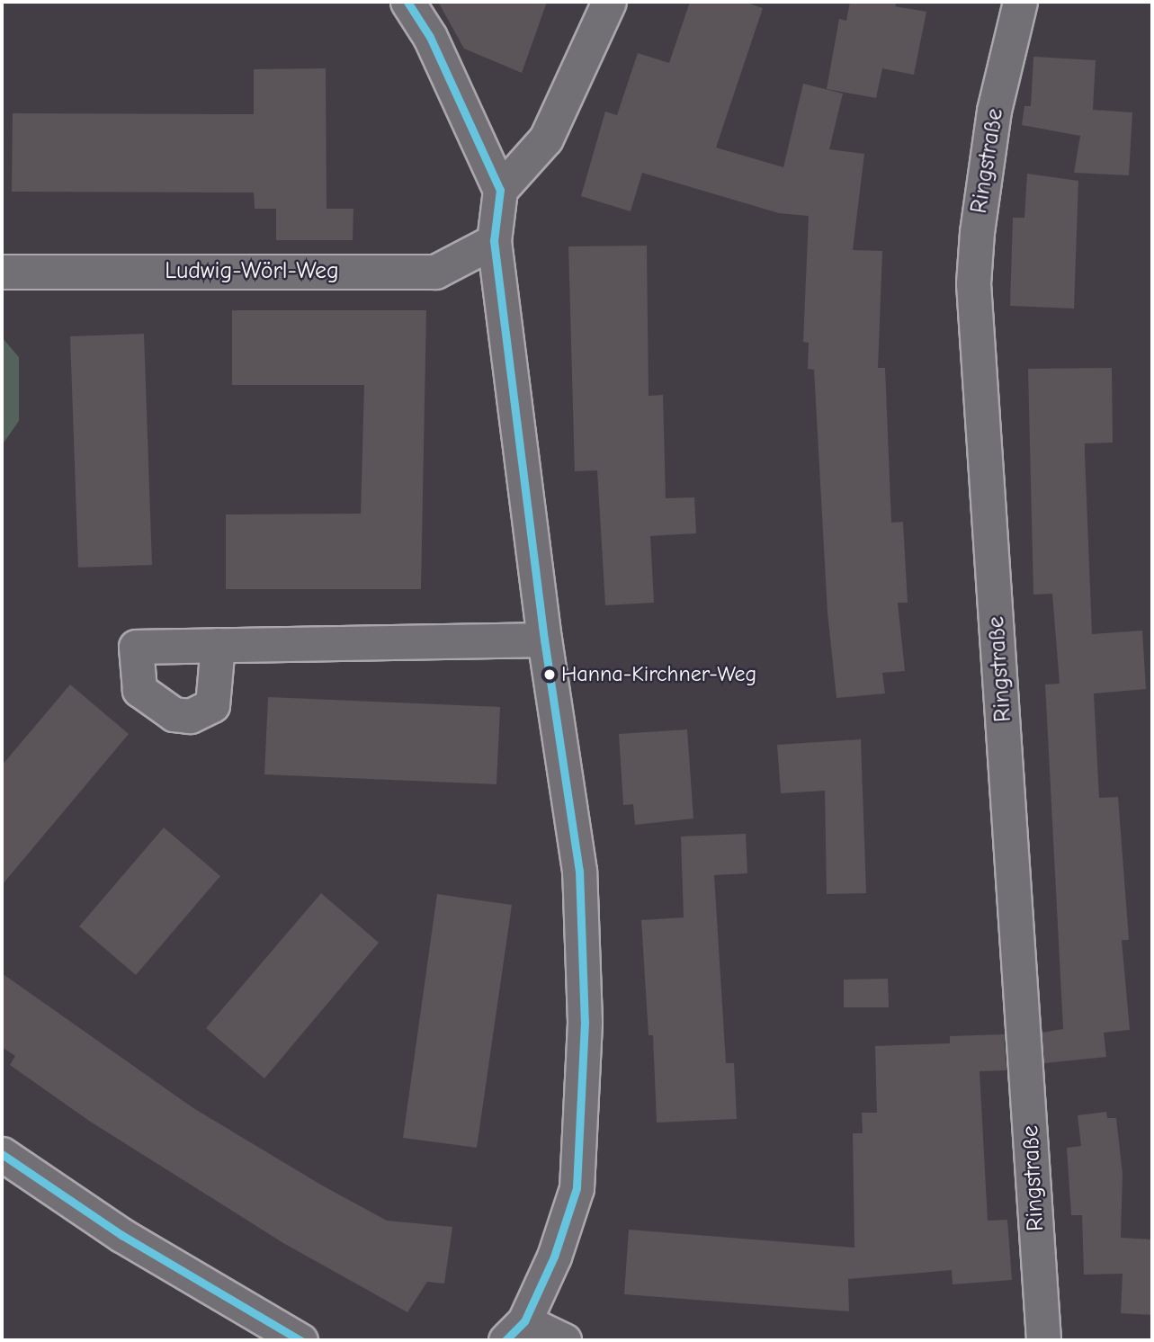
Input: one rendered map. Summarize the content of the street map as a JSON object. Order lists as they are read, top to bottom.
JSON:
{
  "streets": {
    "street": ["Ringstraße", "Ludwig-Wörl-Weg"]
  },
  "places": ["Hanna-Kirchner-Weg"]
}
